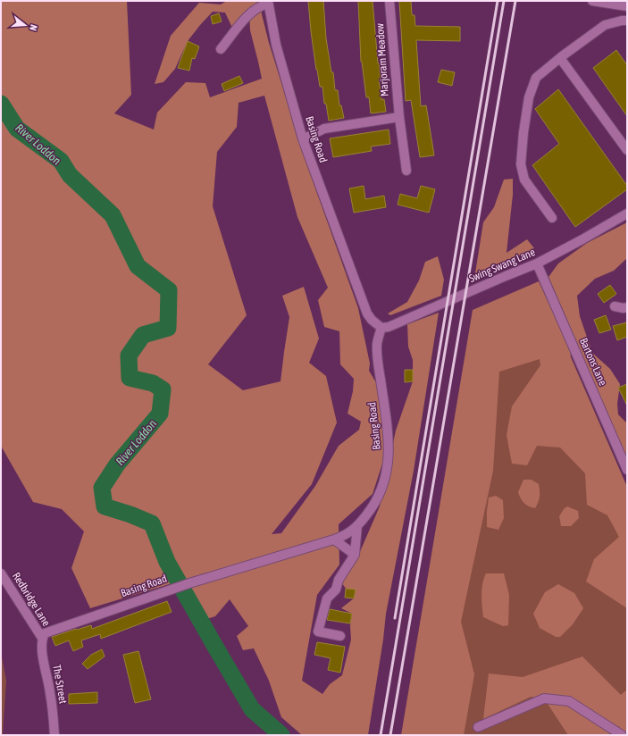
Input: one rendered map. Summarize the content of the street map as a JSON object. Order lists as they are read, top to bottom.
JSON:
{
  "streets": {
    "street": [
      "Marjoram Meadow",
      "Basing Road",
      "Swing Swang Lane",
      "Bartons Lane",
      "Redbridge Lane",
      "The Street"
    ]
  },
  "crossings": [
    ["Basing Road", "Swing Swang Lane"],
    ["Basing Road", "Redbridge Lane"],
    ["Basing Road", "The Street"],
    ["Swing Swang Lane", "Bartons Lane"],
    ["Redbridge Lane", "The Street"]
  ],
  "water": ["River Loddon"],
  "north": "right"
}
